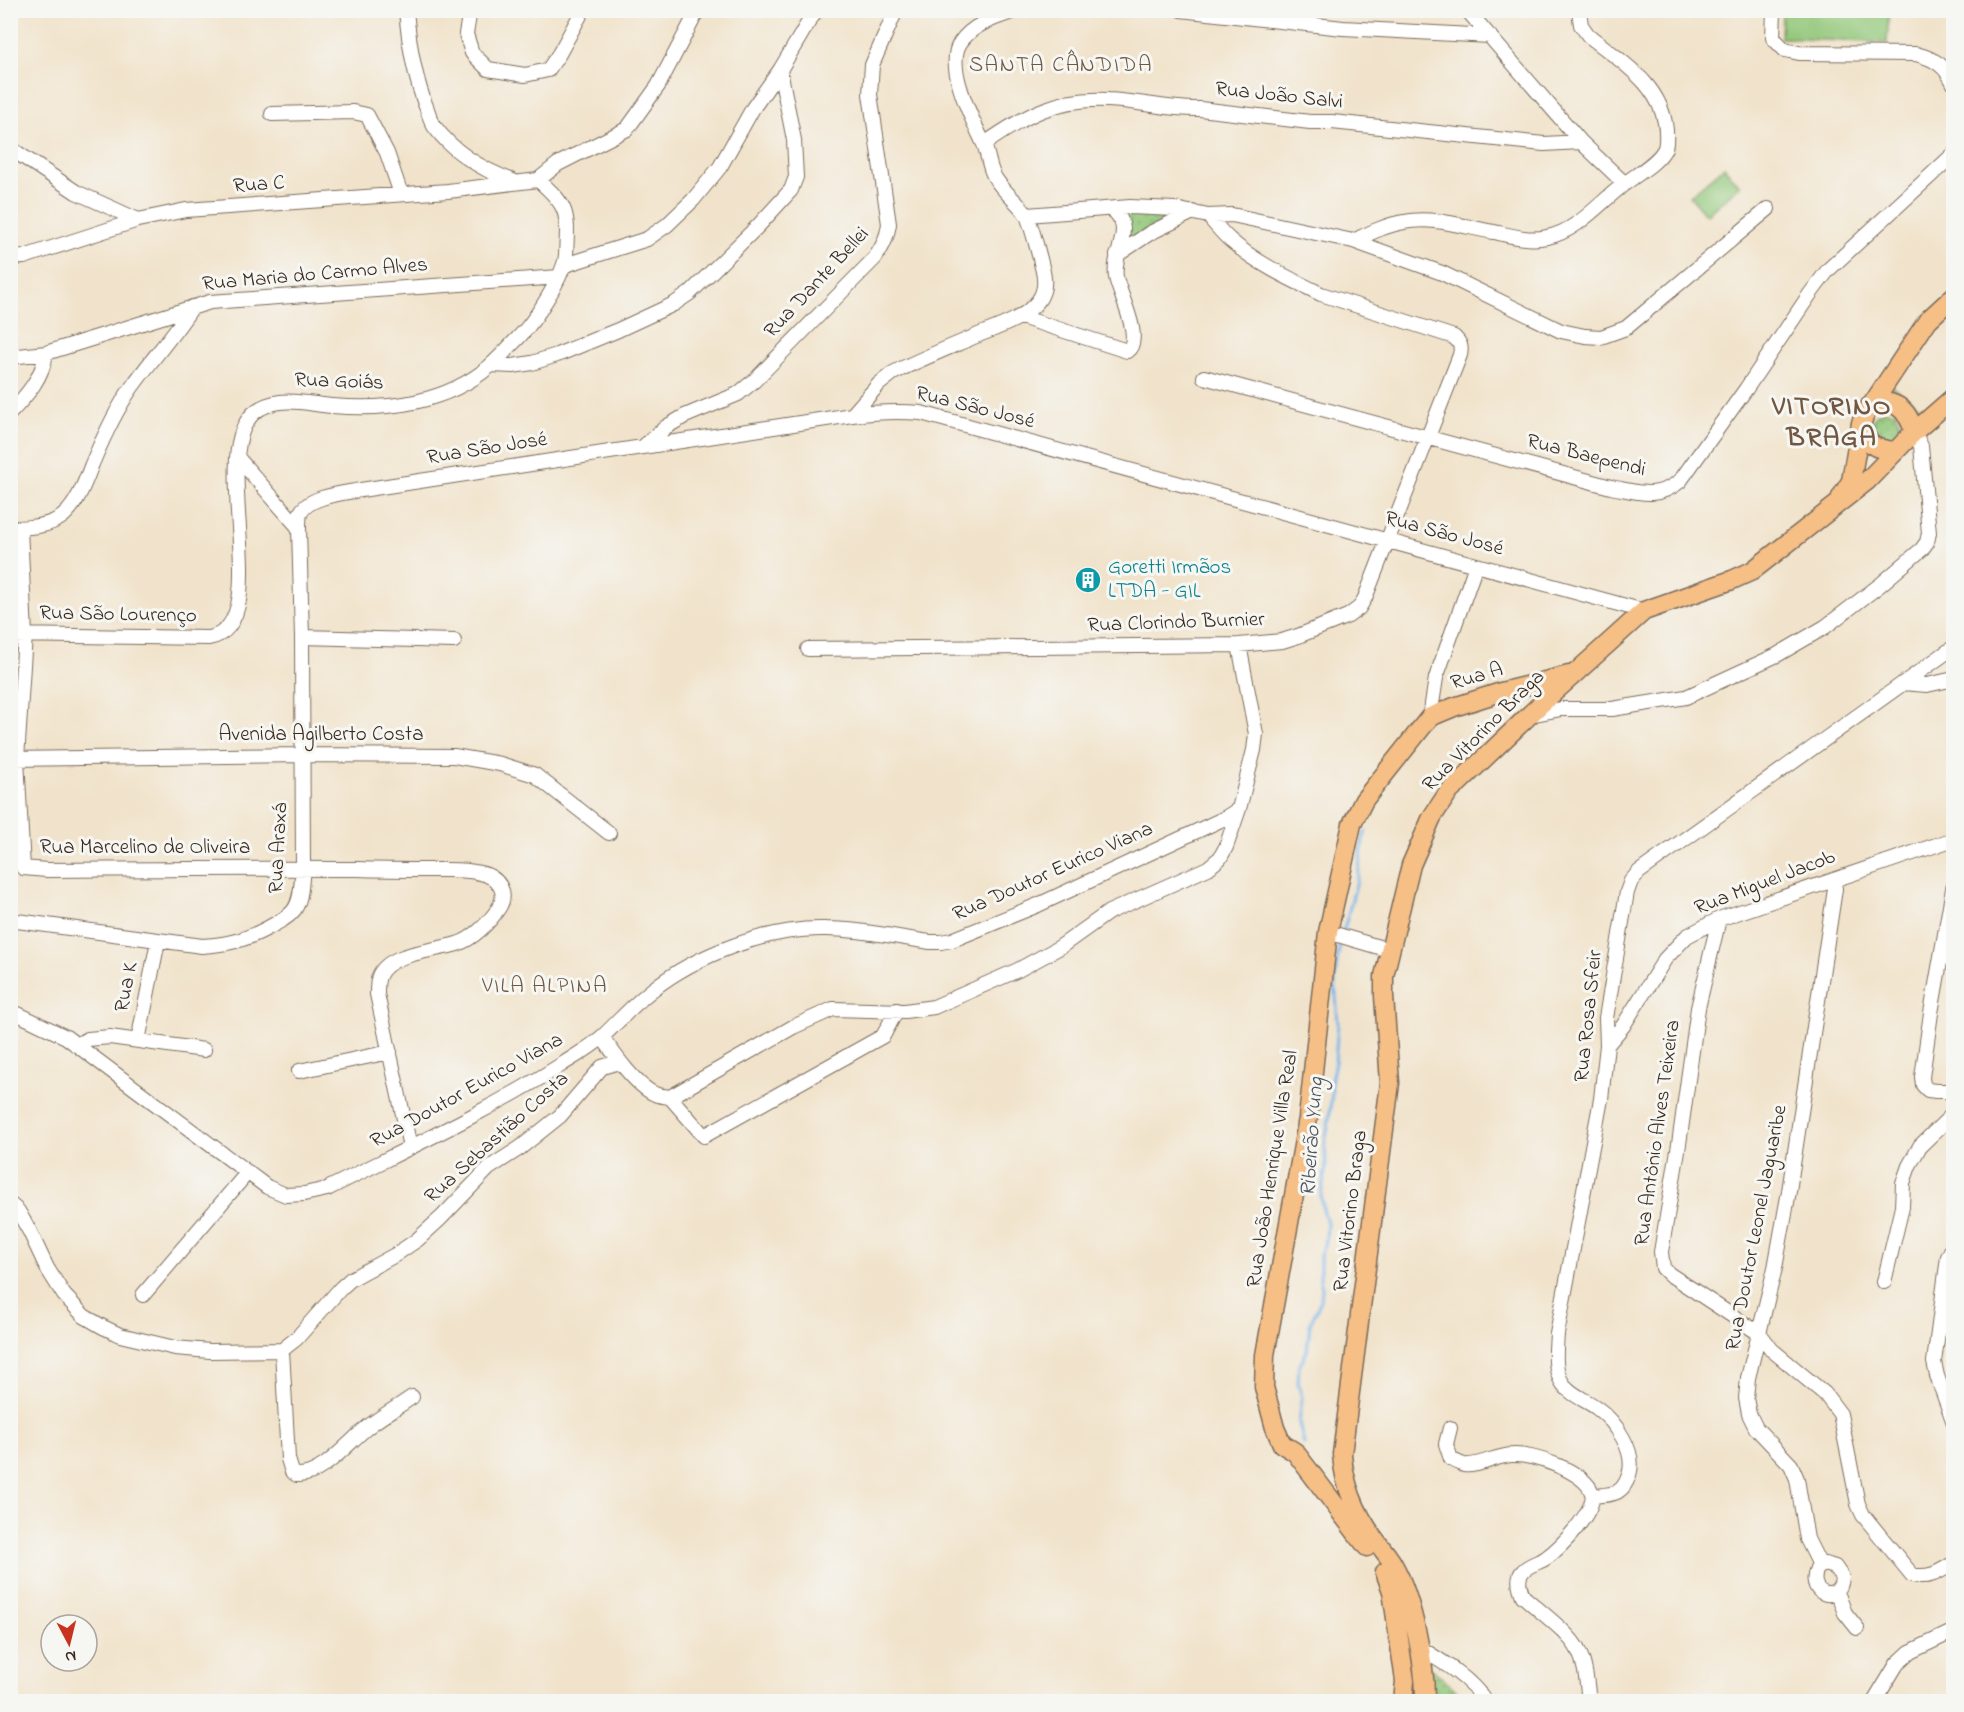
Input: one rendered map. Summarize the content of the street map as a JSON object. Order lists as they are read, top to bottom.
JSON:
{
  "streets": {
    "main road": ["Rua A", "Rua Vitorino Braga", "Rua João Henrique Villa Real"],
    "street": [
      "Rua João Salvi",
      "Rua C",
      "Rua Maria do Carmo Alves",
      "Rua Dante Bellei",
      "Rua Goiás",
      "Rua São José",
      "Rua Baependi",
      "Rua São Lourenço",
      "Rua Clorindo Burnier",
      "Avenida Agilberto Costa",
      "Rua Marcelino de Oliveira",
      "Rua Araxá",
      "Rua Doutor Eurico Viana",
      "Rua Miguel Jacob",
      "Rua K",
      "Rua Rosa Sfeir",
      "Rua Antônio Alves Teixeira",
      "Rua Sebastião Costa",
      "Rua Doutor Leonel Jaguaribe"
    ]
  },
  "crossings": [
    ["Rua Maria do Carmo Alves", "Rua Goiás"],
    ["Rua Dante Bellei", "Rua São José"],
    ["Rua Goiás", "Rua São Lourenço"],
    ["Rua São José", "Rua Clorindo Burnier"],
    ["Rua São José", "Rua Vitorino Braga"],
    ["Rua São José", "Rua Araxá"],
    ["Rua São José", "Rua João Henrique Villa Real"],
    ["Rua Baependi", "Rua Clorindo Burnier"],
    ["Rua A", "Rua Vitorino Braga"],
    ["Rua A", "Rua João Henrique Villa Real"],
    ["Avenida Agilberto Costa", "Rua Marcelino de Oliveira"],
    ["Avenida Agilberto Costa", "Rua Araxá"],
    ["Rua Marcelino de Oliveira", "Rua Araxá"],
    ["Rua Araxá", "Rua K"],
    ["Rua Miguel Jacob", "Rua Rosa Sfeir"],
    ["Rua Miguel Jacob", "Rua Antônio Alves Teixeira"],
    ["Rua Miguel Jacob", "Rua Doutor Leonel Jaguaribe"],
    ["Rua Antônio Alves Teixeira", "Rua Doutor Leonel Jaguaribe"]
  ],
  "districts": ["SANTA CÂNDIDA", "VITORINO BRAGA", "VILA ALPINA"],
  "water": ["Ribeirão Yung"],
  "places": {
    "building": ["Goretti Irmãos LTDA - GIL"]
  },
  "north": "bottom"
}
